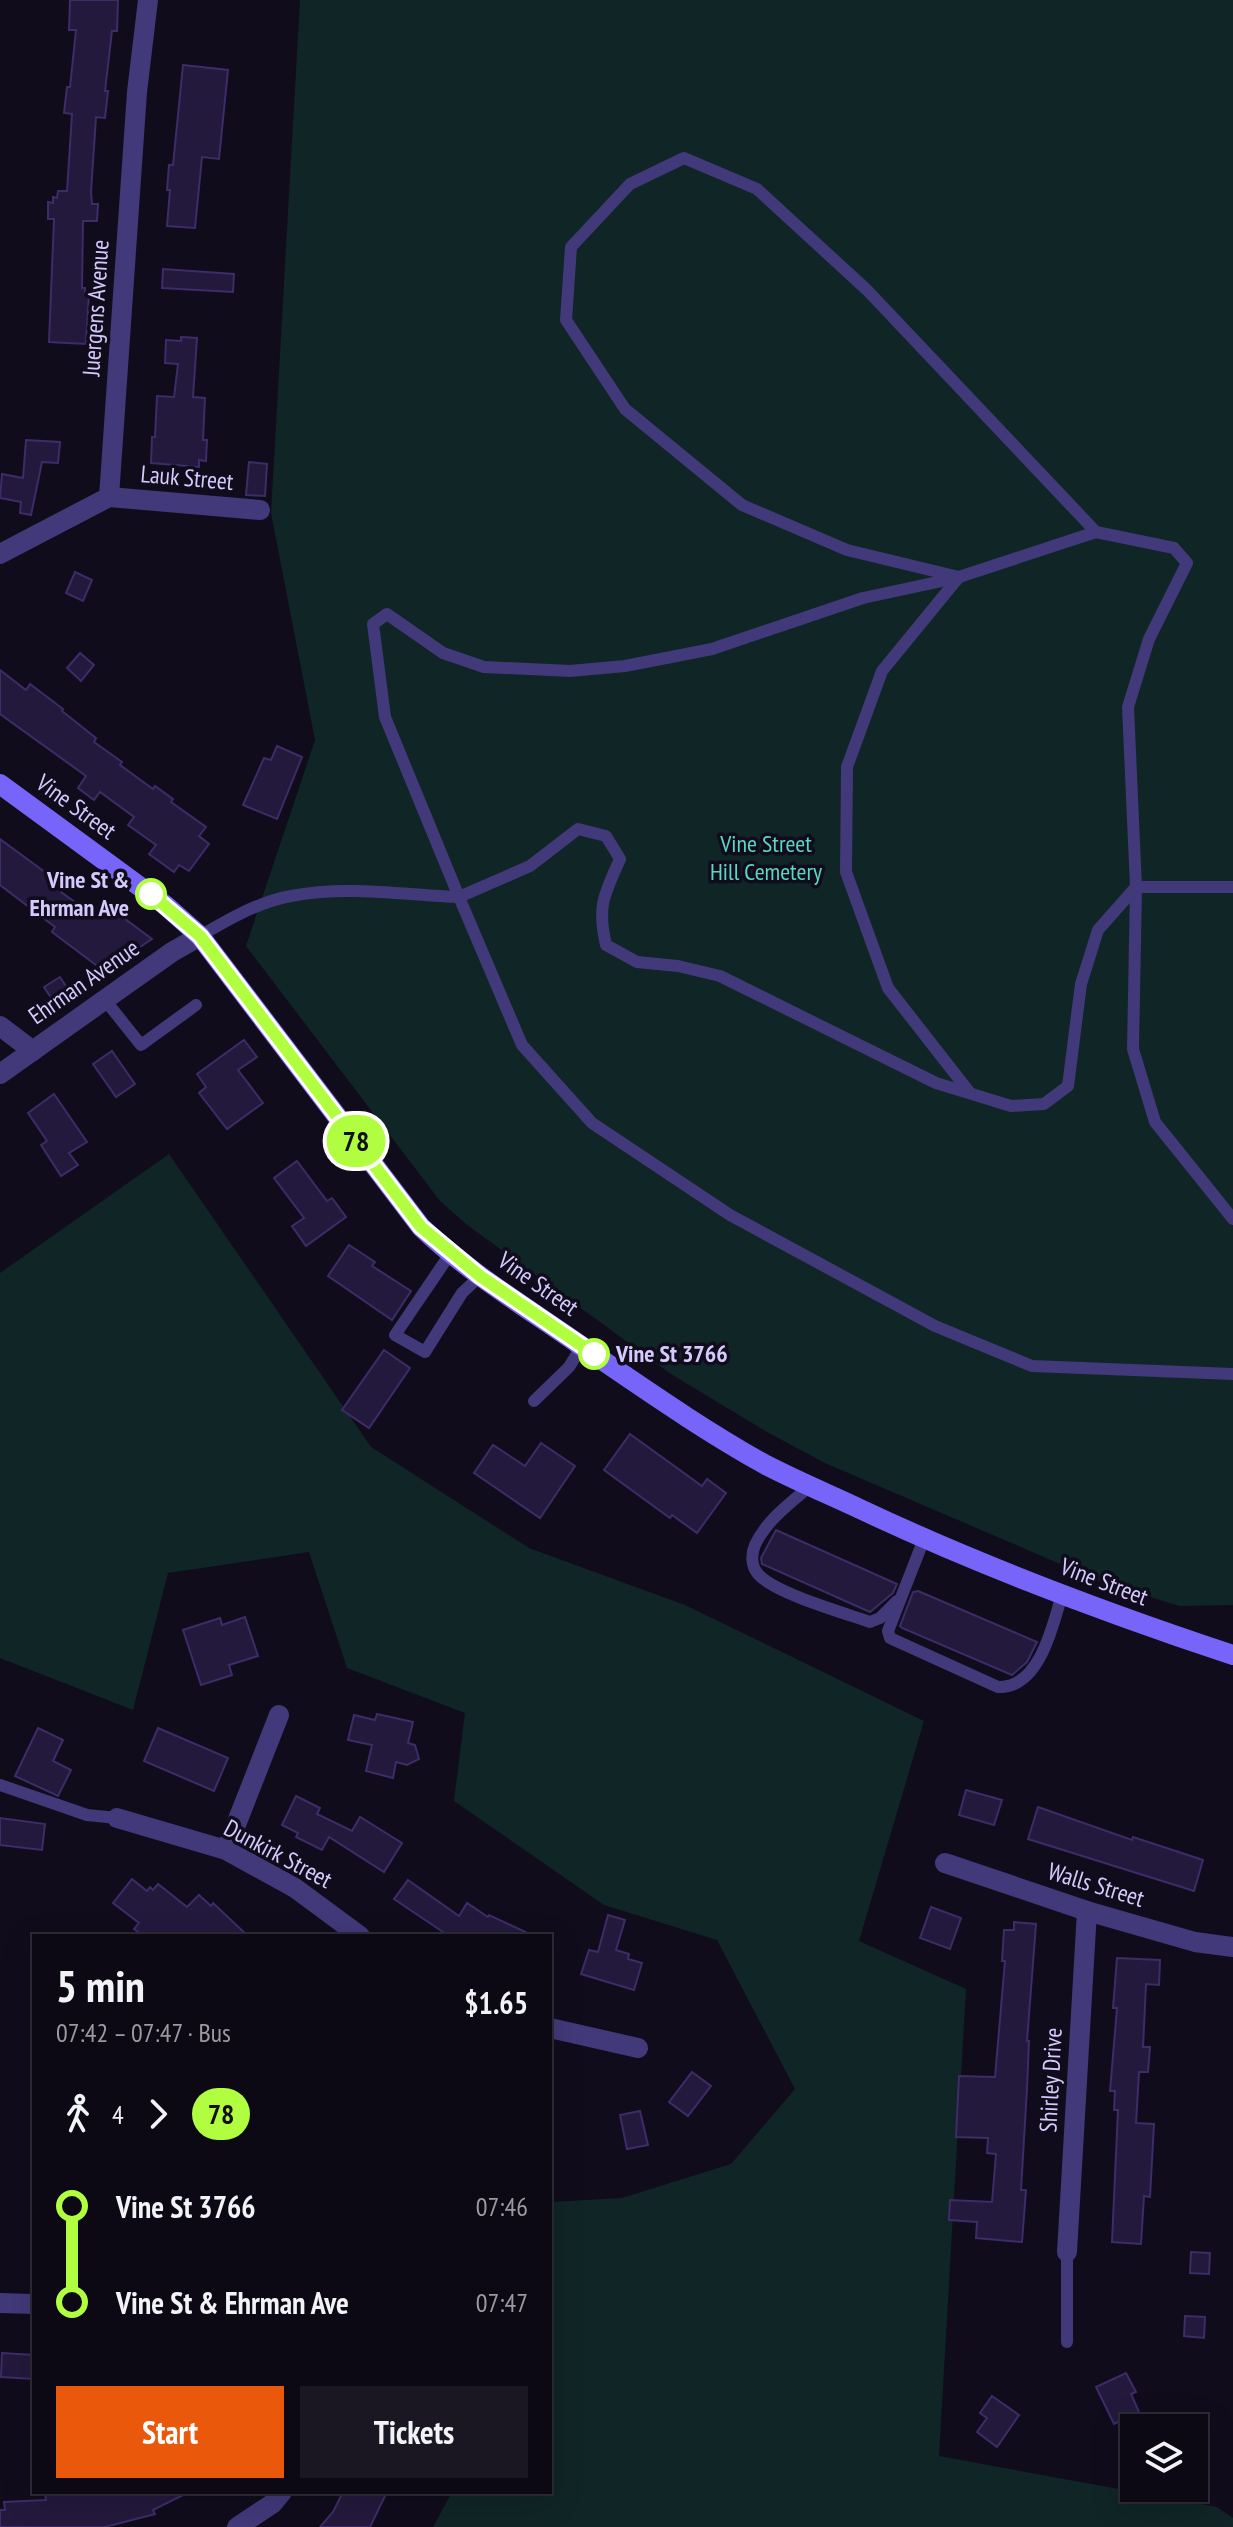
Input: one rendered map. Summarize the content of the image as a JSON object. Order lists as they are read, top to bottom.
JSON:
{
  "streets": {
    "main road": ["Vine Street"],
    "street": [
      "Juergens Avenue",
      "Lauk Street",
      "Ehrman Avenue",
      "Dunkirk Street",
      "Walls Street",
      "Shirley Drive"
    ]
  },
  "crossings": [
    ["Juergens Avenue", "Lauk Street"],
    ["Vine Street", "Ehrman Avenue"],
    ["Walls Street", "Shirley Drive"]
  ],
  "parks": ["Vine Street Hill Cemetery"],
  "places": ["Vine St & Ehrman Ave", "Vine St 3766"],
  "lines": ["bus line 78"],
  "page": {
    "on_map": "78",
    "heading": ["5 min", "07:42 – 07:47 · Bus", "$1.65"],
    "legs": ["4", "78"],
    "list": [
      {
        "name": "Vine St 3766",
        "value": "07:46"
      },
      {
        "name": "Vine St & Ehrman Ave",
        "value": "07:47"
      }
    ],
    "buttons": ["Start", "Tickets"]
  }
}
